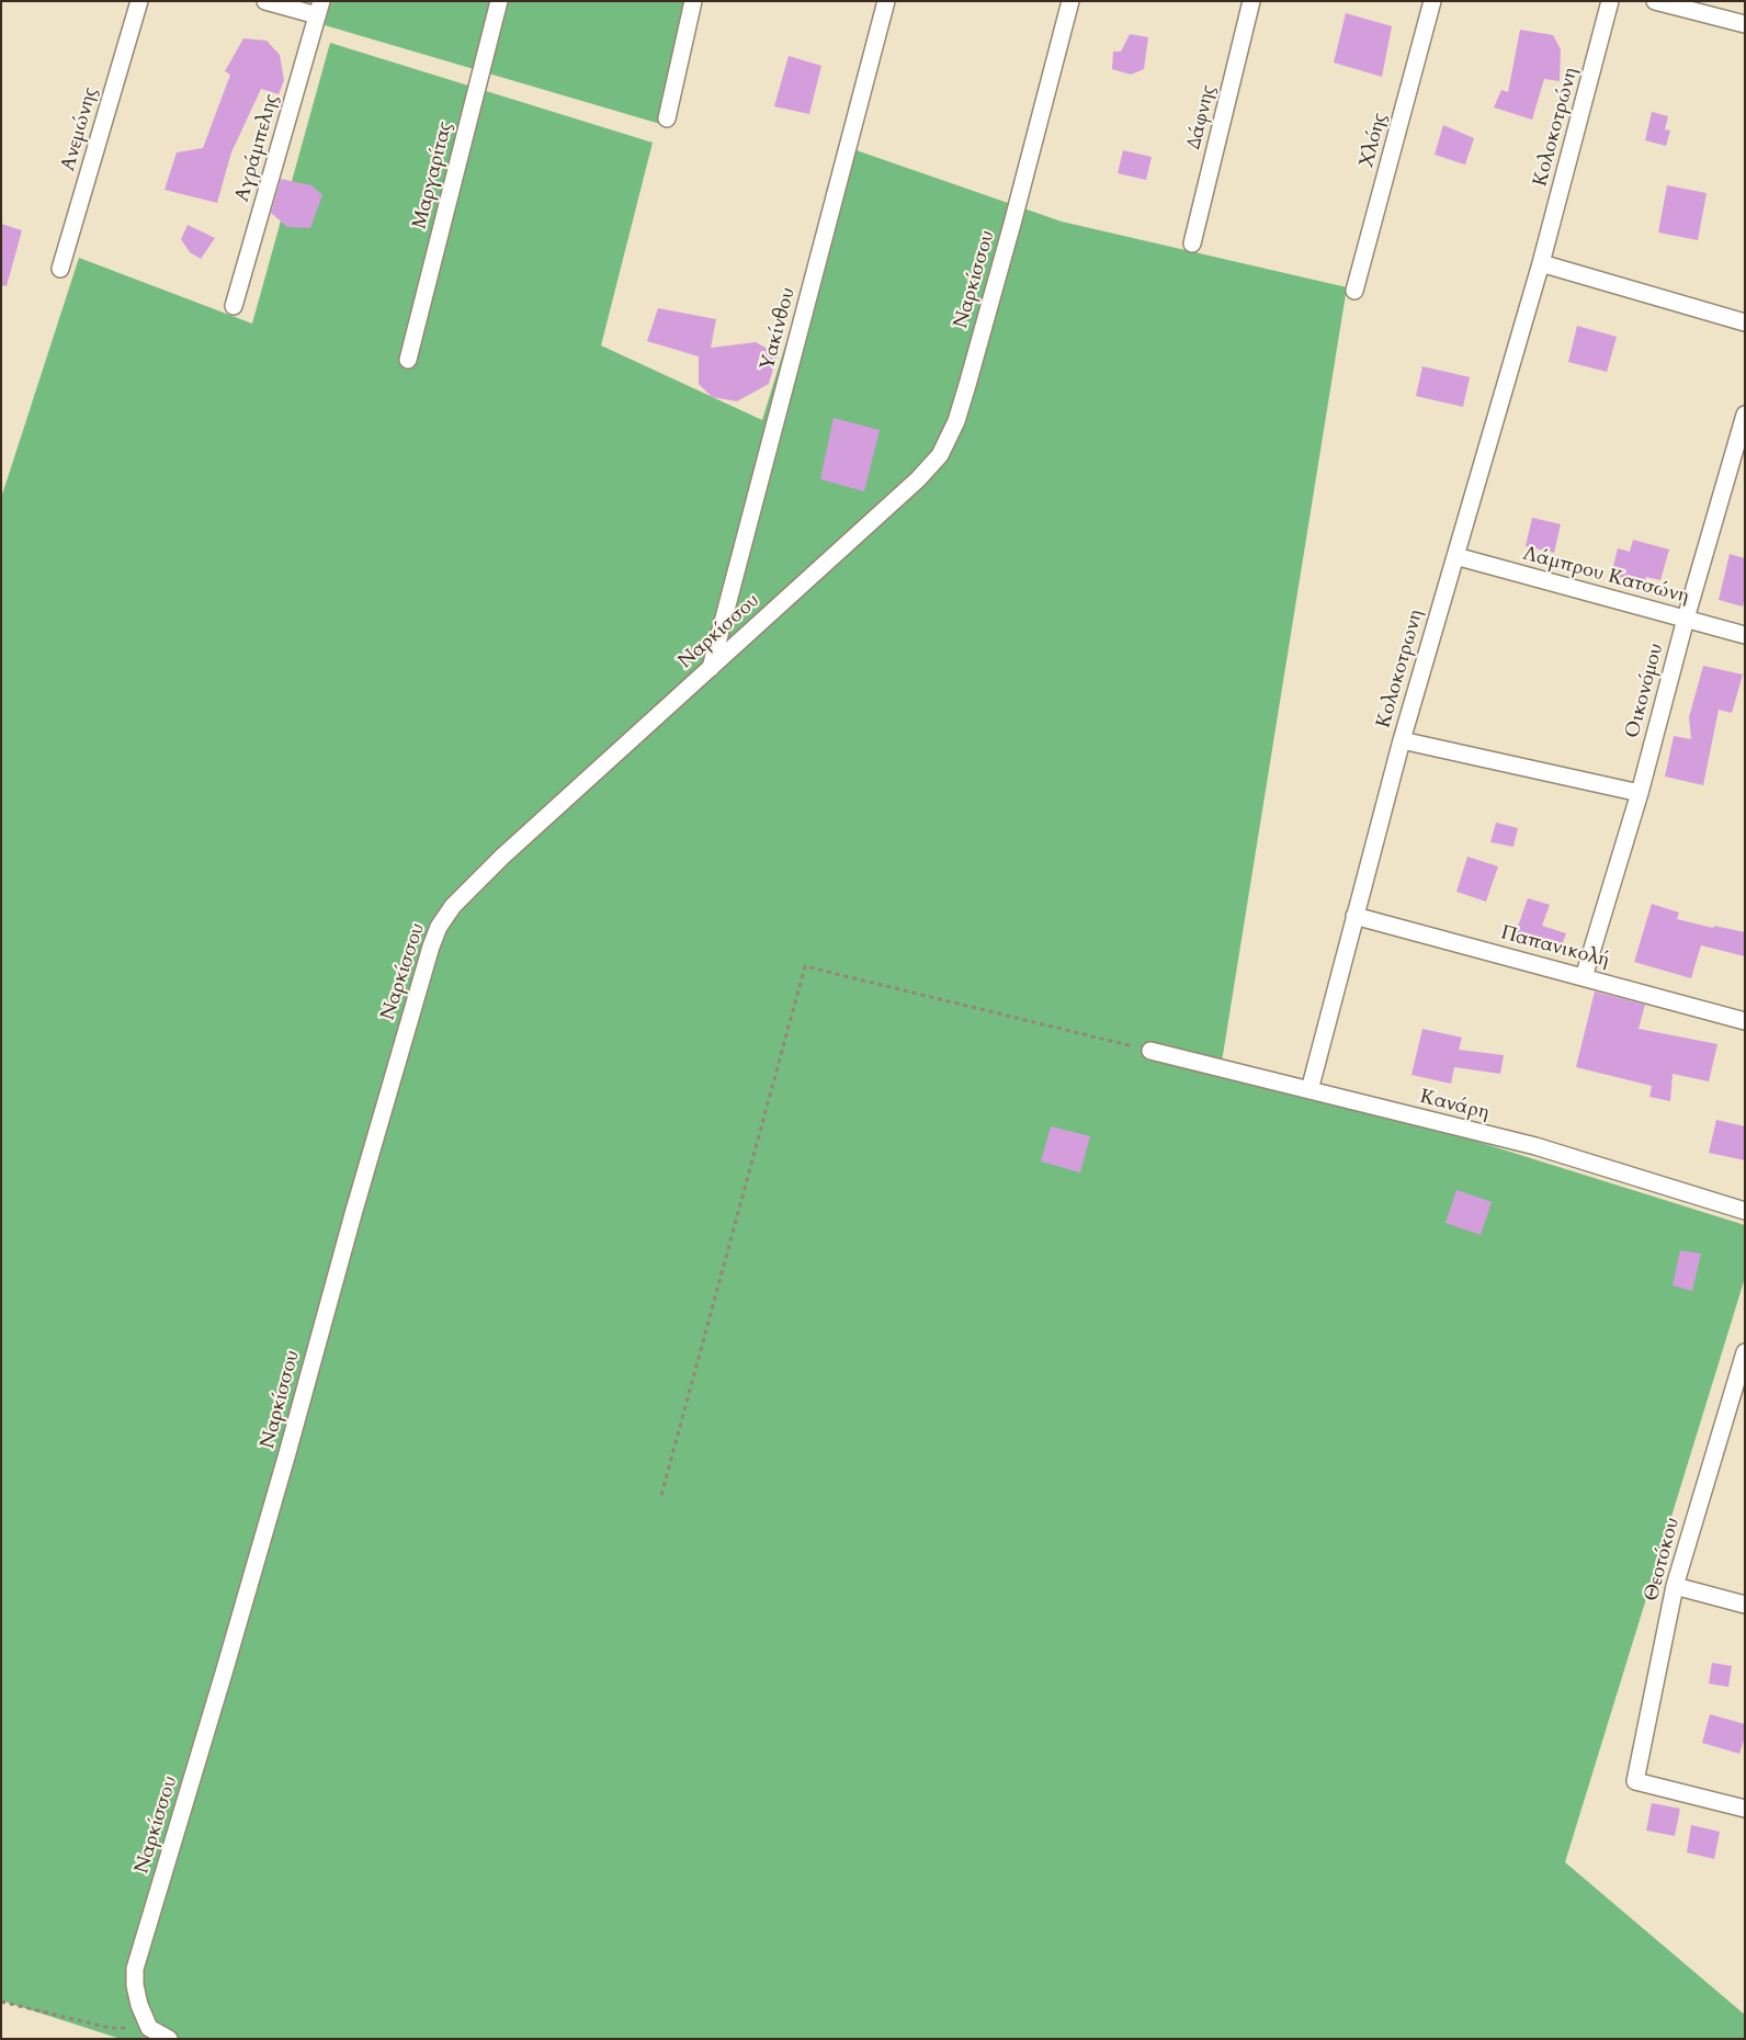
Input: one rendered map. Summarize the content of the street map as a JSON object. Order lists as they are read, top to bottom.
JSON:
{
  "streets": {
    "street": [
      "Δάφνης",
      "Κολοκοτρώνη",
      "Ανεμώνης",
      "Χλόης",
      "Αγράμπελης",
      "Μαργαρίτας",
      "Ναρκίσσου",
      "Υακίνθου",
      "Λάμπρου Κατσώνη",
      "Κολοκοτρωνη",
      "Οικονόμου",
      "Παπανικολή",
      "Κανάρη",
      "Θεοτόκου"
    ]
  },
  "crossings": [
    ["Κολοκοτρώνη", "Κολοκοτρωνη"],
    ["Ναρκίσσου", "Υακίνθου"],
    ["Λάμπρου Κατσώνη", "Κολοκοτρωνη"],
    ["Λάμπρου Κατσώνη", "Οικονόμου"],
    ["Κολοκοτρωνη", "Παπανικολή"],
    ["Κολοκοτρωνη", "Κανάρη"],
    ["Οικονόμου", "Παπανικολή"]
  ]
}
